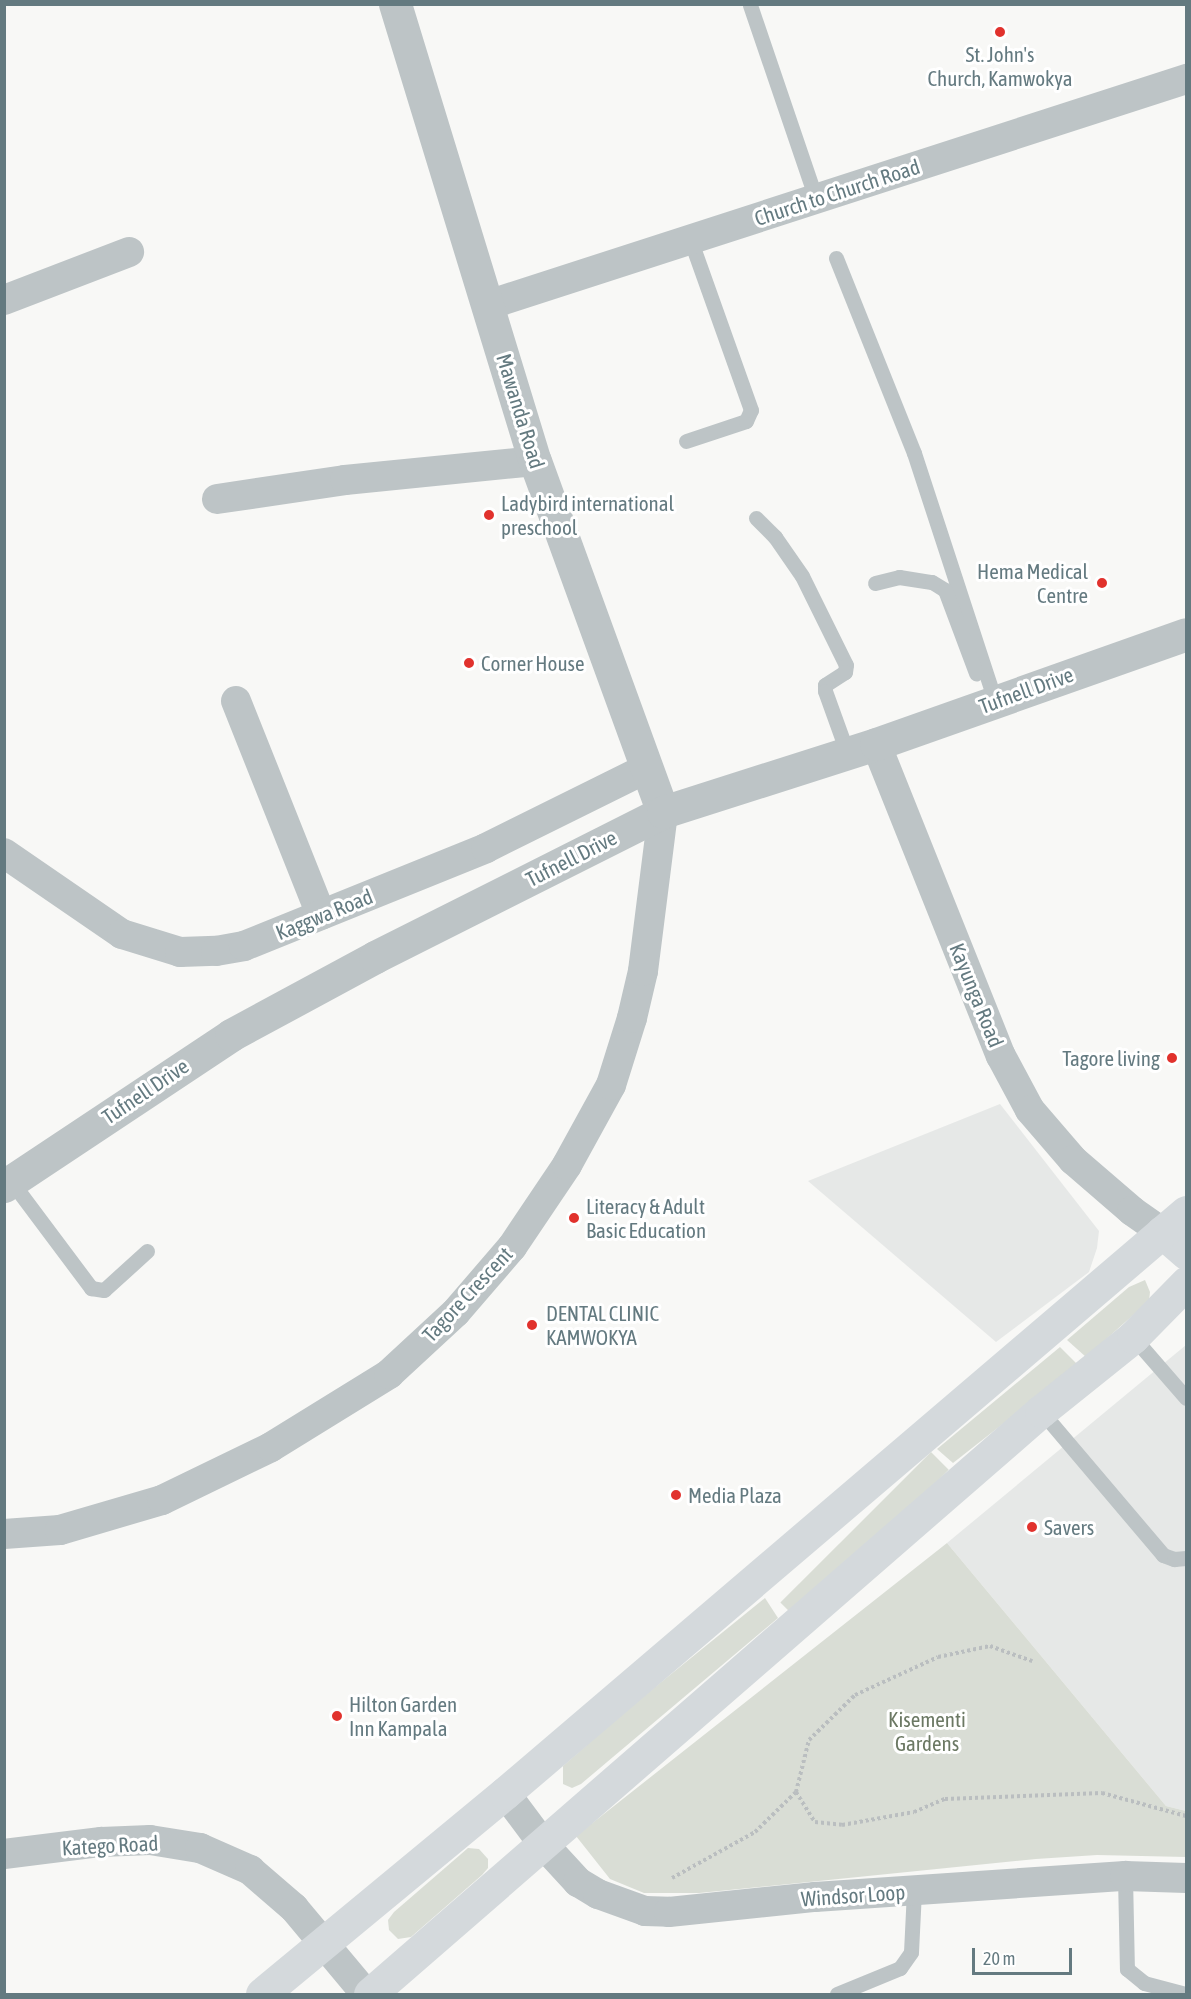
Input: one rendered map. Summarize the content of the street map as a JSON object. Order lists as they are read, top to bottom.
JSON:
{
  "streets": {
    "street": [
      "Church to Church Road",
      "Mawanda Road",
      "Tufnell Drive",
      "Kaggwa Road",
      "Kayunga Road",
      "Tagore Crescent",
      "Katego Road",
      "Windsor Loop"
    ]
  },
  "crossings": [
    ["Church to Church Road", "Mawanda Road"],
    ["Mawanda Road", "Tufnell Drive"],
    ["Mawanda Road", "Kaggwa Road"],
    ["Mawanda Road", "Tagore Crescent"],
    ["Tufnell Drive", "Kayunga Road"],
    ["Tufnell Drive", "Tagore Crescent"]
  ],
  "parks": ["Kisementi Gardens"],
  "places": [
    "St. John's Church, Kamwokya",
    "Ladybird international preschool",
    "Hema Medical Centre",
    "Corner House",
    "Tagore living",
    "Literacy & Adult Basic Education",
    "DENTAL CLINIC KAMWOKYA",
    "Media Plaza",
    "Savers",
    "Hilton Garden Inn Kampala"
  ],
  "scale_bar": "20 m"
}
